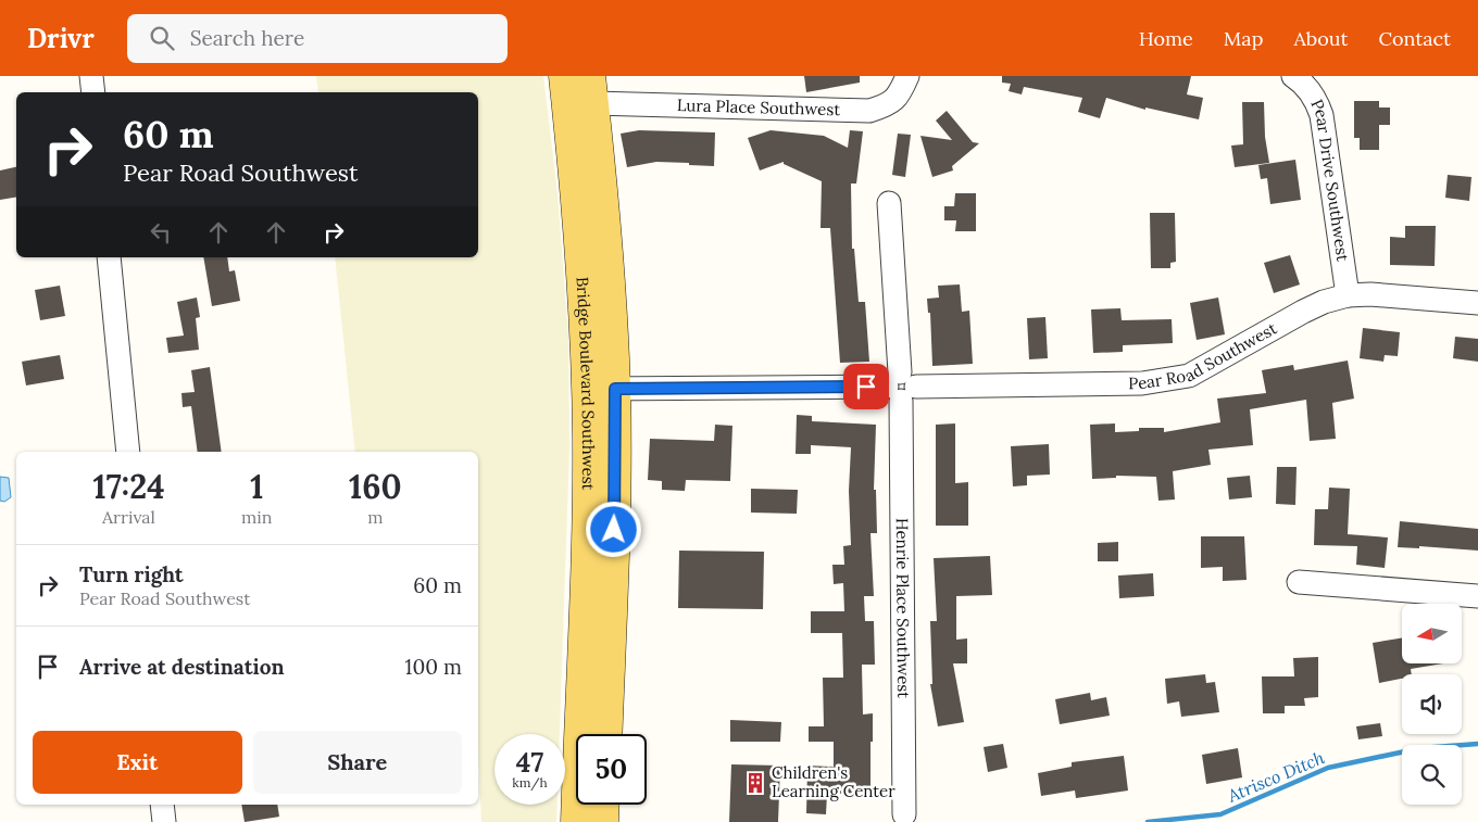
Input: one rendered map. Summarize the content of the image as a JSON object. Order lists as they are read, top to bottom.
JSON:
{
  "streets": {
    "main road": ["Bridge Boulevard Southwest"],
    "street": [
      "Lura Place Southwest",
      "Pear Drive Southwest",
      "Pear Road Southwest",
      "Henrie Place Southwest"
    ]
  },
  "crossings": [
    ["Lura Place Southwest", "Bridge Boulevard Southwest"],
    ["Pear Drive Southwest", "Pear Road Southwest"],
    ["Pear Road Southwest", "Bridge Boulevard Southwest"],
    ["Pear Road Southwest", "Henrie Place Southwest"]
  ],
  "water": ["Atrisco Ditch"],
  "places": {
    "building": ["Children's Learning Center"]
  },
  "north": "left",
  "page": {
    "header": "Drivr",
    "search": "Search here",
    "nav": [
      "Home",
      "Map",
      "About",
      "Contact"
    ],
    "turn": ["60 m", "Pear Road Southwest"],
    "eta": [
      "17:24",
      "Arrival",
      "1",
      "min",
      "160",
      "m"
    ],
    "list": [
      {
        "name": "Turn right",
        "note": "Pear Road Southwest",
        "value": "60 m"
      },
      {
        "name": "Arrive at destination",
        "value": "100 m"
      }
    ],
    "buttons": ["Exit", "Share"],
    "speed": "47 km/h",
    "limit": "50"
  }
}
